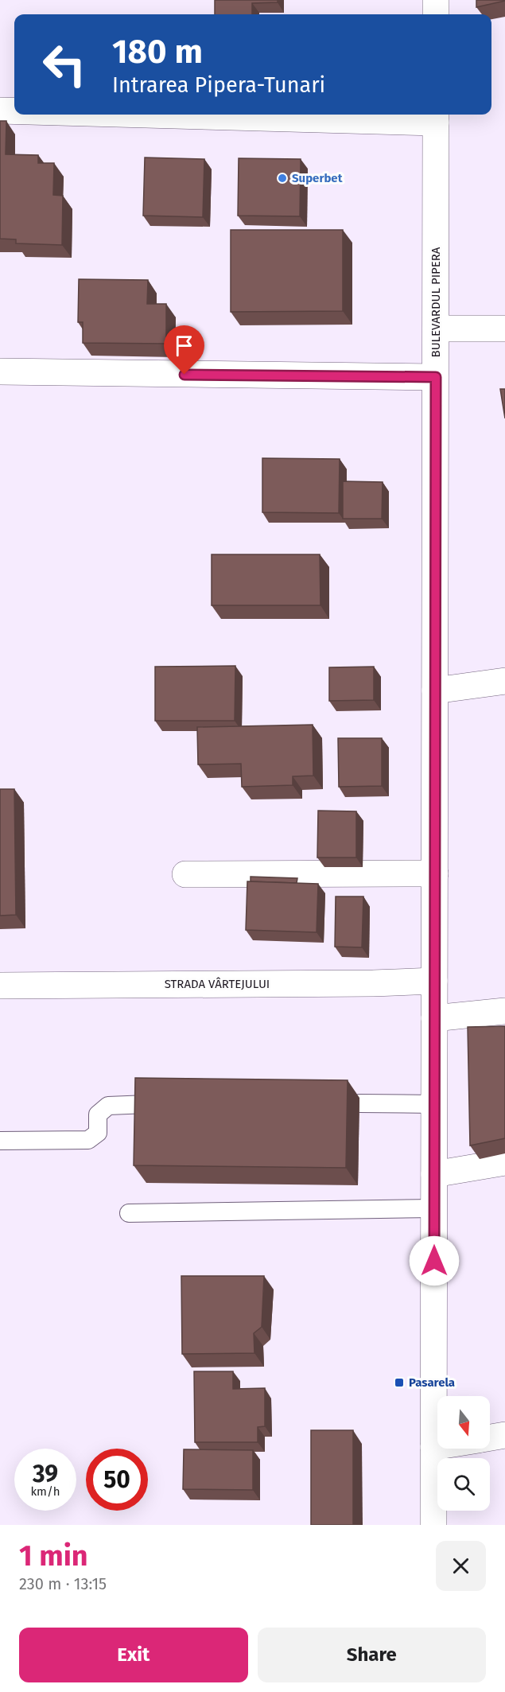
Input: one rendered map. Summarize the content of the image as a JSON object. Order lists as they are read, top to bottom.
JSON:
{
  "streets": {
    "street": ["BULEVARDUL PIPERA", "STRADA VÂRTEJULUI"]
  },
  "crossings": [
    ["BULEVARDUL PIPERA", "STRADA VÂRTEJULUI"]
  ],
  "places": {
    "other": ["Superbet"],
    "transit": ["Pasarela"]
  },
  "north": "bottom",
  "page": {
    "turn": ["180 m", "Intrarea Pipera-Tunari"],
    "speed": "39 km/h",
    "limit": "50",
    "heading": ["1 min", "230 m · 13:15"],
    "buttons": ["Exit", "Share"]
  }
}
